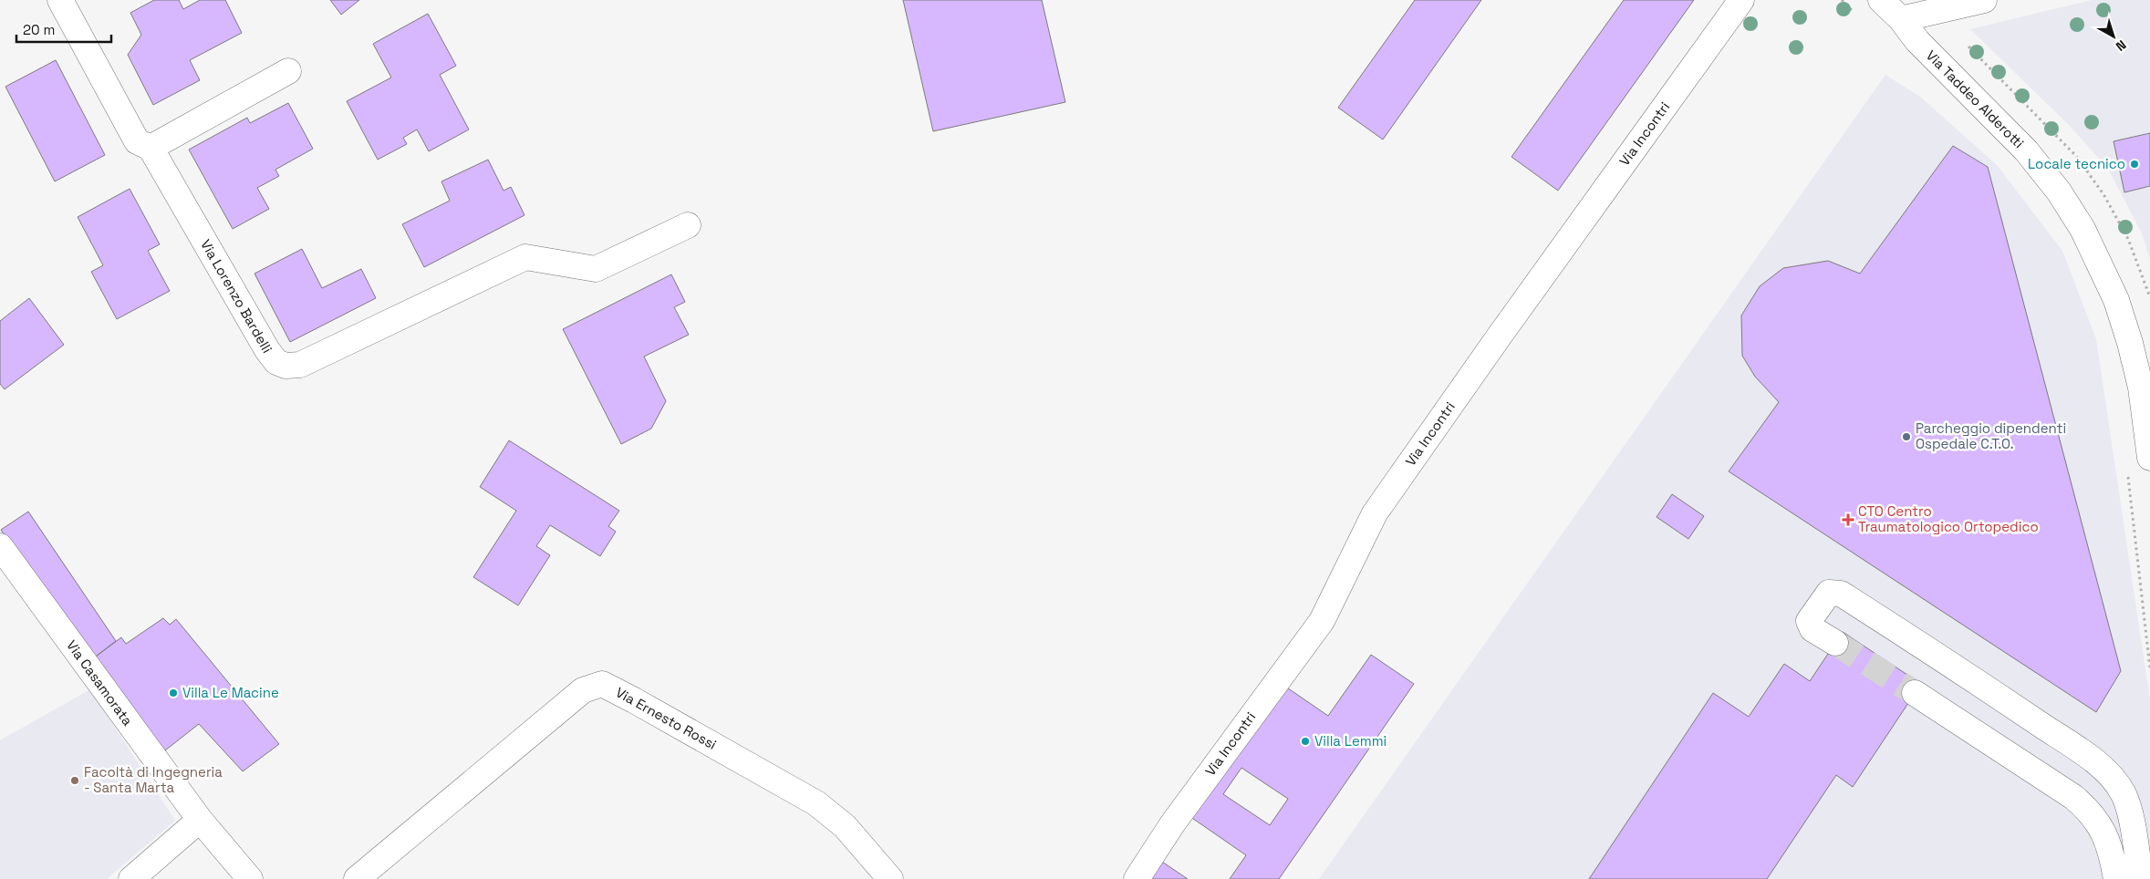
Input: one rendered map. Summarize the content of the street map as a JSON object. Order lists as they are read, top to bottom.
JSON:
{
  "streets": {
    "street": [
      "Via Taddeo Alderotti",
      "Via Incontri",
      "Via Lorenzo Bardelli",
      "Via Casamorata",
      "Via Ernesto Rossi"
    ]
  },
  "places": {
    "other": [
      "Locale tecnico",
      "Parcheggio dipendenti Ospedale C.T.O.",
      "Villa Le Macine",
      "Villa Lemmi",
      "Facoltà di Ingegneria - Santa Marta"
    ],
    "health": ["CTO Centro Traumatologico Ortopedico"]
  },
  "scale_bar": "20 m",
  "north": "bottom right"
}
